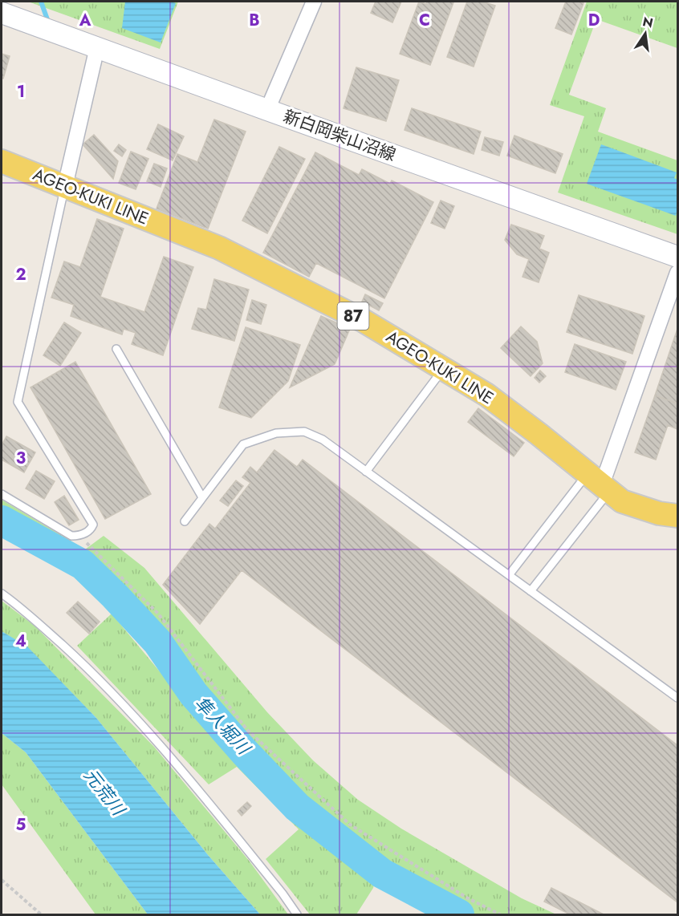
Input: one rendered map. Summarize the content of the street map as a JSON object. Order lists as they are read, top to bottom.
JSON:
{
  "streets": {
    "main road": ["AGEO-KUKI LINE", "87"],
    "street": ["新白岡柴山沼線"]
  },
  "water": ["隼人堀川", "元荒川"],
  "north": "top",
  "grid": {
    "columns": [
      "A",
      "B",
      "C",
      "D"
    ],
    "rows": [
      "1",
      "2",
      "3",
      "4",
      "5"
    ]
  }
}
